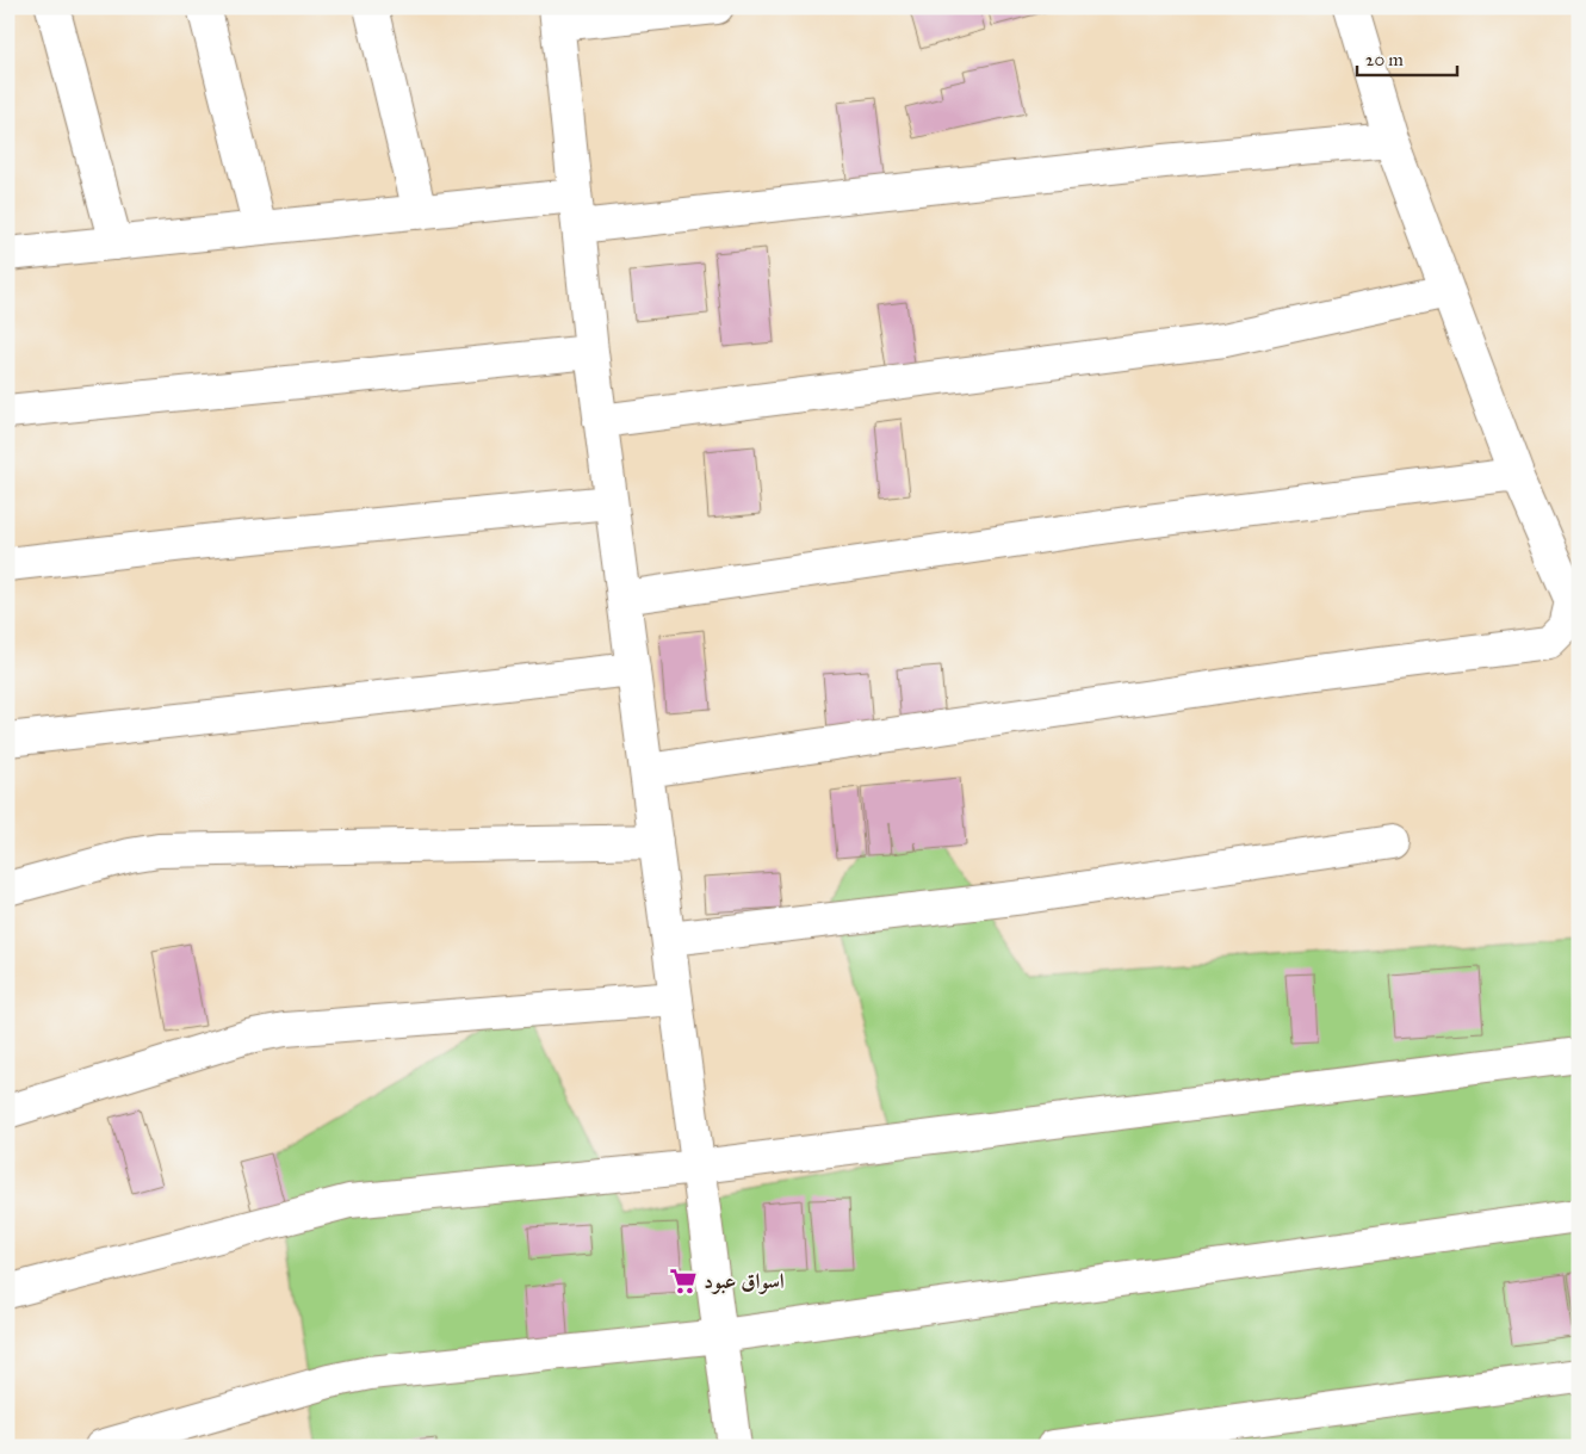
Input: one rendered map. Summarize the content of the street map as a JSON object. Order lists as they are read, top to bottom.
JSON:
{
  "places": {
    "supermarket": ["اسواق عبود"]
  },
  "scale_bar": "20 m"
}
